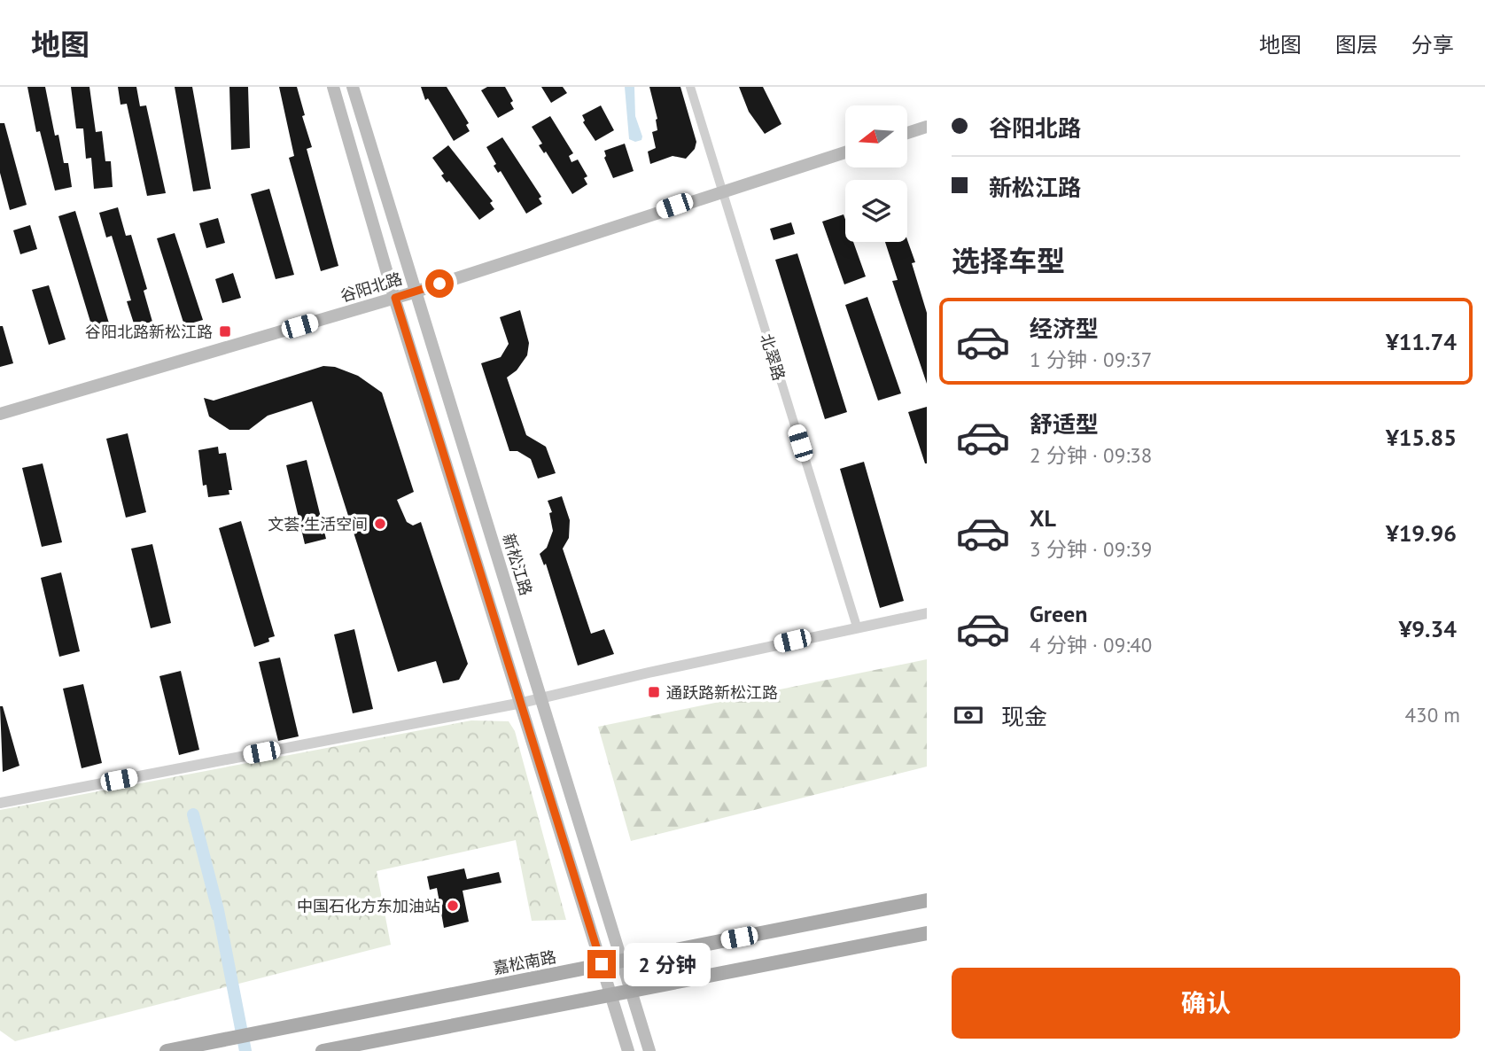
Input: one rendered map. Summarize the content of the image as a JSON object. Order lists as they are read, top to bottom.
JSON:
{
  "streets": {
    "main road": ["谷阳北路", "新松江路", "嘉松南路"],
    "street": ["北翠路"]
  },
  "crossings": [
    ["谷阳北路", "北翠路"],
    ["谷阳北路", "新松江路"],
    ["新松江路", "嘉松南路"]
  ],
  "places": {
    "transit": ["谷阳北路新松江路", "通跃路新松江路"],
    "other": ["文荟·生活空间", "中国石化方东加油站"]
  },
  "north": "left",
  "page": {
    "header": "地图",
    "nav": ["地图", "图层", "分享"],
    "banner": ["谷阳北路", "新松江路"],
    "heading": "选择车型",
    "list": [
      {
        "name": "经济型",
        "note": "1 分钟 · 09:37",
        "value": "¥11.74"
      },
      {
        "name": "舒适型",
        "note": "2 分钟 · 09:38",
        "value": "¥15.85"
      },
      {
        "name": "XL",
        "note": "3 分钟 · 09:39",
        "value": "¥19.96"
      },
      {
        "name": "Green",
        "note": "4 分钟 · 09:40",
        "value": "¥9.34"
      }
    ],
    "pay": ["现金", "430 m"],
    "bubble": "2 分钟",
    "buttons": "确认"
  }
}
